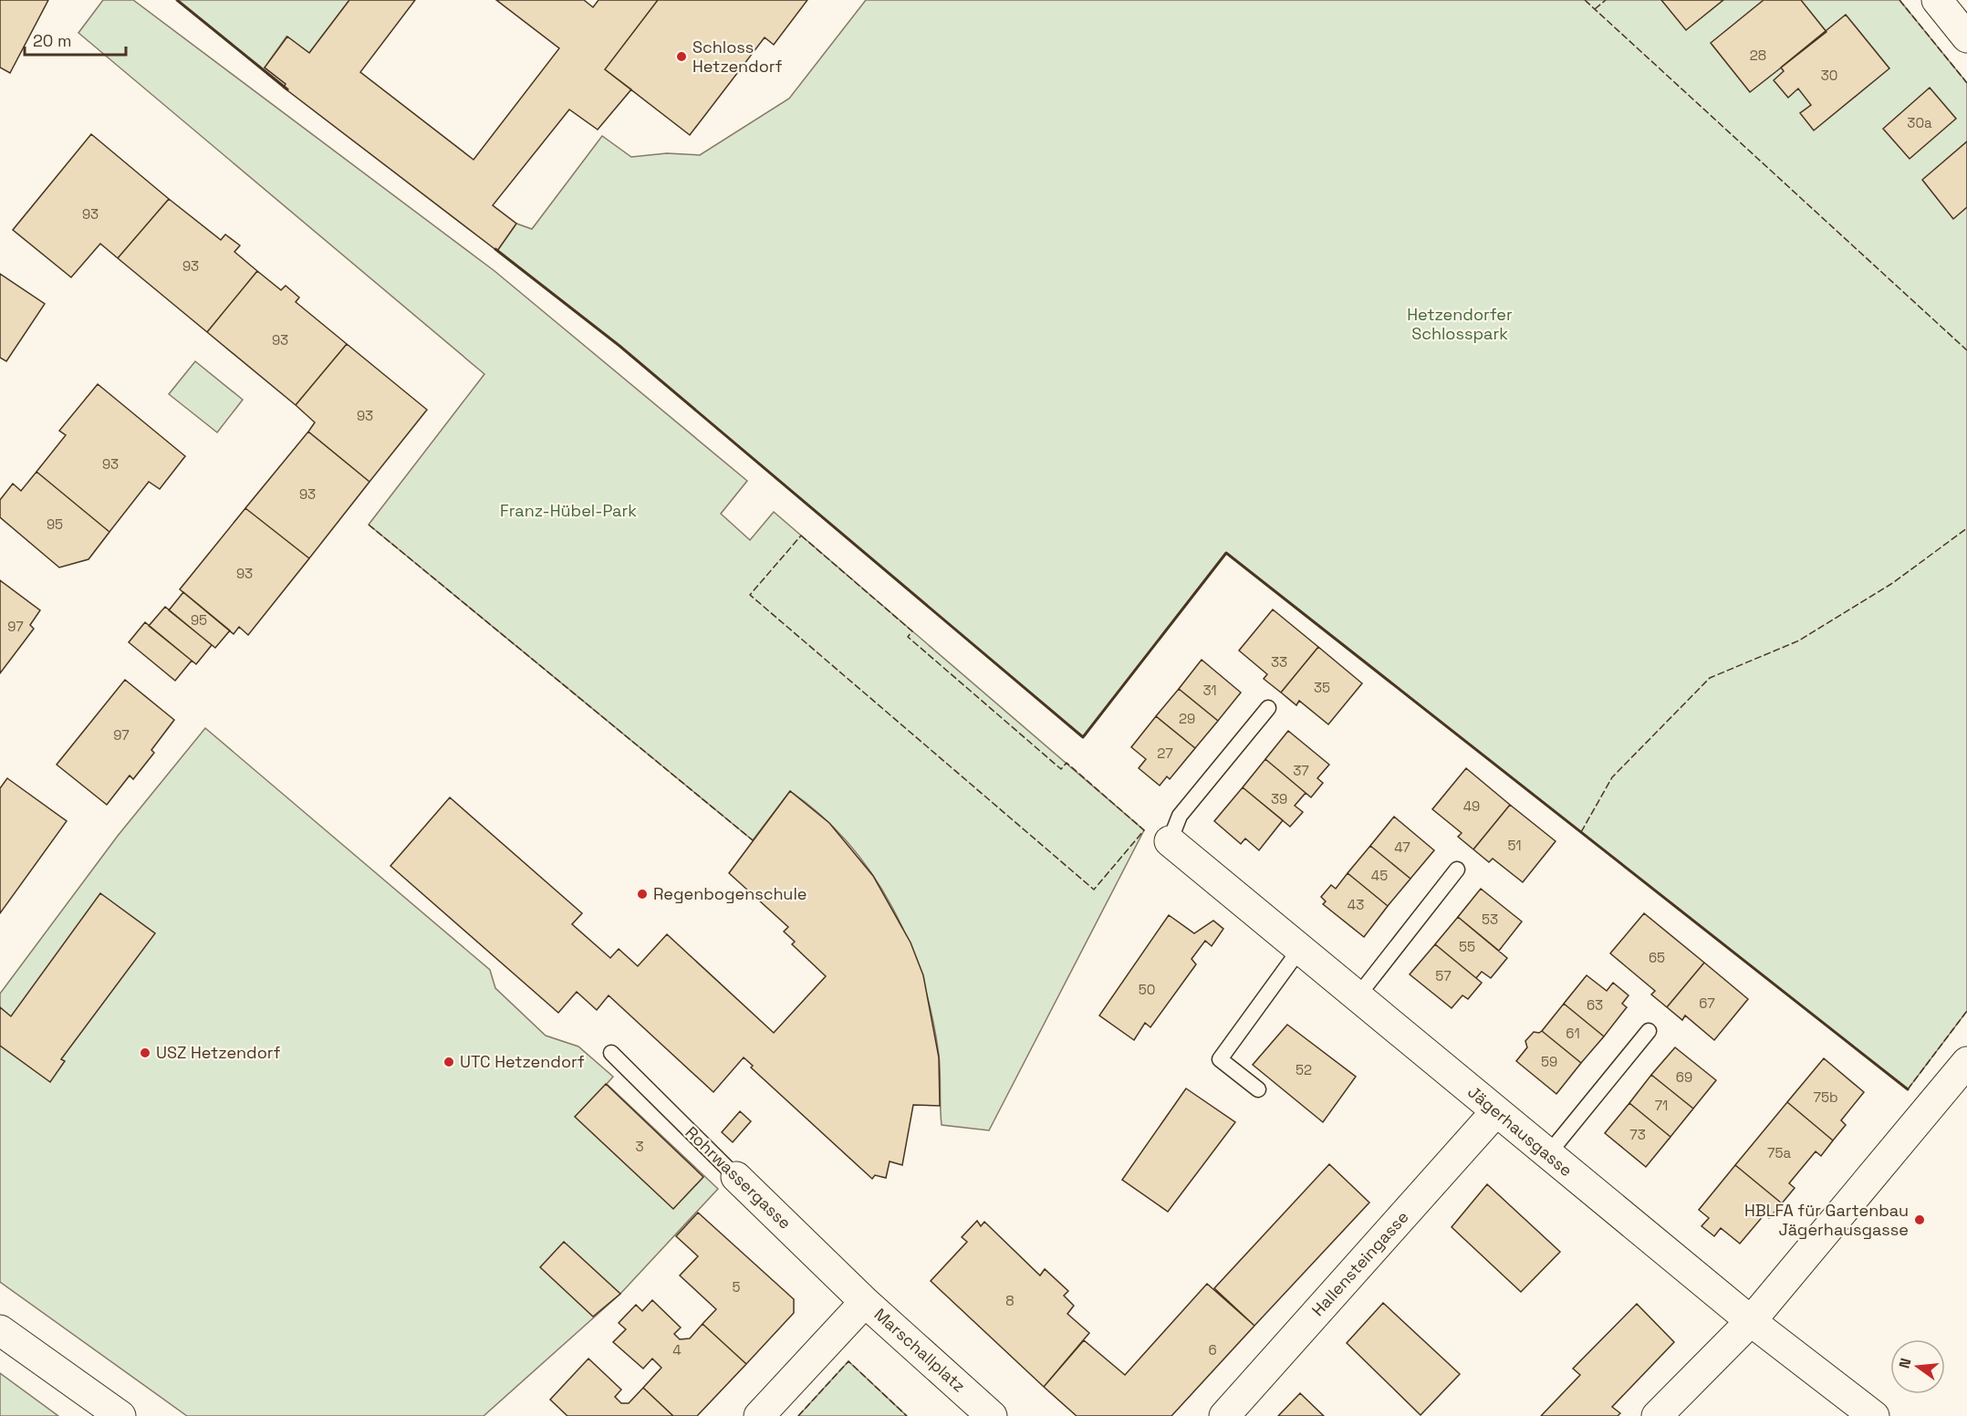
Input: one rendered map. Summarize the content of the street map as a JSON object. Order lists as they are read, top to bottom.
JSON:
{
  "streets": {
    "street": [
      "Jägerhausgasse",
      "Rohrwassergasse",
      "Hallensteingasse",
      "Marschallplatz"
    ]
  },
  "crossings": [
    ["Jägerhausgasse", "Hallensteingasse"],
    ["Rohrwassergasse", "Marschallplatz"]
  ],
  "parks": ["Hetzendorfer Schlosspark", "Franz-Hübel-Park"],
  "places": [
    "Schloss Hetzendorf",
    "Regenbogenschule",
    "USZ Hetzendorf",
    "UTC Hetzendorf",
    "HBLFA für Gartenbau Jägerhausgasse"
  ],
  "house_numbers": [
    "28",
    "30",
    "30a",
    "93",
    "93",
    "93",
    "93",
    "93",
    "93",
    "95",
    "93",
    "95",
    "97",
    "33",
    "35",
    "31",
    "29",
    "97",
    "27",
    "37",
    "39",
    "49",
    "51",
    "47",
    "45",
    "43",
    "53",
    "55",
    "65",
    "57",
    "50",
    "67",
    "63",
    "61",
    "59",
    "52",
    "69",
    "75b",
    "71",
    "73",
    "3",
    "75a",
    "5",
    "8",
    "4",
    "6"
  ],
  "scale_bar": "20 m",
  "north": "left"
}
